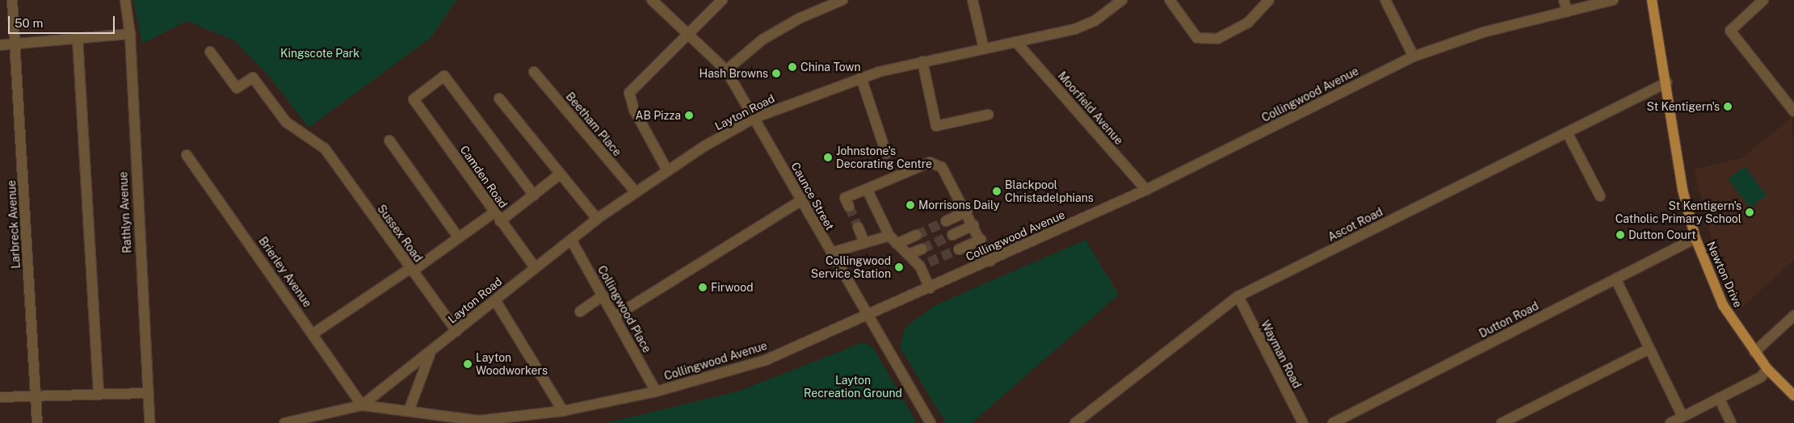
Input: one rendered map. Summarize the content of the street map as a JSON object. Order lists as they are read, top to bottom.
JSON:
{
  "streets": {
    "main road": ["Newton Drive"],
    "street": [
      "Collingwood Avenue",
      "Moorfield Avenue",
      "Layton Road",
      "Beetham Place",
      "Camden Road",
      "Caunce Street",
      "Rathlyn Avenue",
      "Larbreck Avenue",
      "Ascot Road",
      "Sussex Road",
      "Brierley Avenue",
      "Collingwood Place",
      "Dutton Road",
      "Wayman Road"
    ]
  },
  "crossings": [
    ["Collingwood Avenue", "Moorfield Avenue"],
    ["Collingwood Avenue", "Layton Road"],
    ["Collingwood Avenue", "Caunce Street"],
    ["Collingwood Avenue", "Collingwood Place"],
    ["Moorfield Avenue", "Layton Road"],
    ["Layton Road", "Beetham Place"],
    ["Layton Road", "Camden Road"],
    ["Layton Road", "Caunce Street"],
    ["Layton Road", "Sussex Road"],
    ["Layton Road", "Brierley Avenue"],
    ["Layton Road", "Collingwood Place"],
    ["Ascot Road", "Newton Drive"],
    ["Ascot Road", "Wayman Road"],
    ["Newton Drive", "Dutton Road"]
  ],
  "parks": ["Kingscote Park", "Layton Recreation Ground"],
  "places": [
    "China Town",
    "Hash Browns",
    "St Kentigern's",
    "AB Pizza",
    "Johnstone's Decorating Centre",
    "Blackpool Christadelphians",
    "Morrisons Daily",
    "St Kentigern's Catholic Primary School",
    "Dutton Court",
    "Collingwood Service Station",
    "Firwood",
    "Layton Woodworkers"
  ],
  "scale_bar": "50 m"
}
